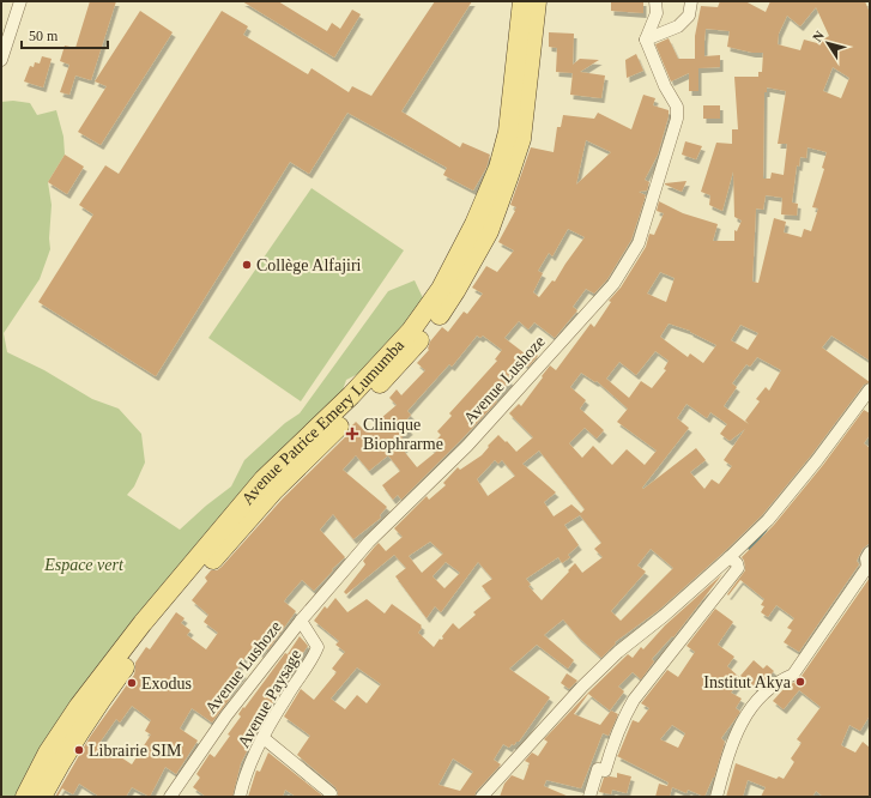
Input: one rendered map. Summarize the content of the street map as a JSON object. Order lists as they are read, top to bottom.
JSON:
{
  "streets": {
    "main road": ["Avenue Patrice Emery Lumumba"],
    "street": ["Avenue Lushoze", "Avenue Paysage"]
  },
  "crossings": [
    ["Avenue Lushoze", "Avenue Paysage"]
  ],
  "parks": ["Espace vert"],
  "places": {
    "other": [
      "Collège Alfajiri",
      "Institut Akya",
      "Exodus",
      "Librairie SIM"
    ],
    "health": ["Clinique Biophrarme"]
  },
  "scale_bar": "50 m",
  "north": "top left"
}
